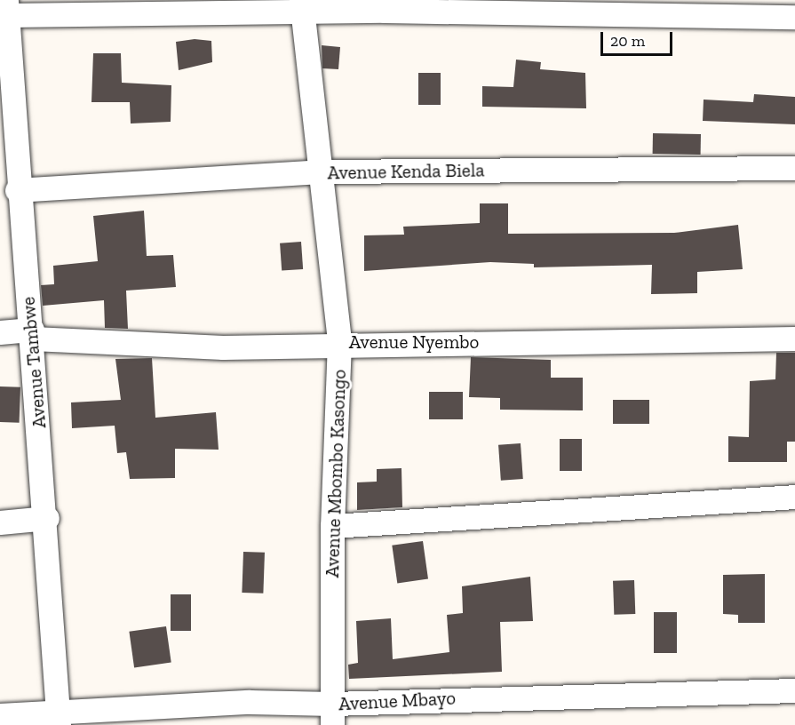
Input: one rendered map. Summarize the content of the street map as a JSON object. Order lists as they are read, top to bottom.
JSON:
{
  "streets": {
    "street": [
      "Avenue Kenda Biela",
      "Avenue Nyembo",
      "Avenue Tambwe",
      "Avenue Mbombo Kasongo",
      "Avenue Mbayo"
    ]
  },
  "crossings": [
    ["Avenue Kenda Biela", "Avenue Tambwe"],
    ["Avenue Kenda Biela", "Avenue Mbombo Kasongo"],
    ["Avenue Nyembo", "Avenue Tambwe"],
    ["Avenue Nyembo", "Avenue Mbombo Kasongo"],
    ["Avenue Tambwe", "Avenue Mbayo"],
    ["Avenue Mbombo Kasongo", "Avenue Mbayo"]
  ],
  "scale_bar": "20 m"
}
